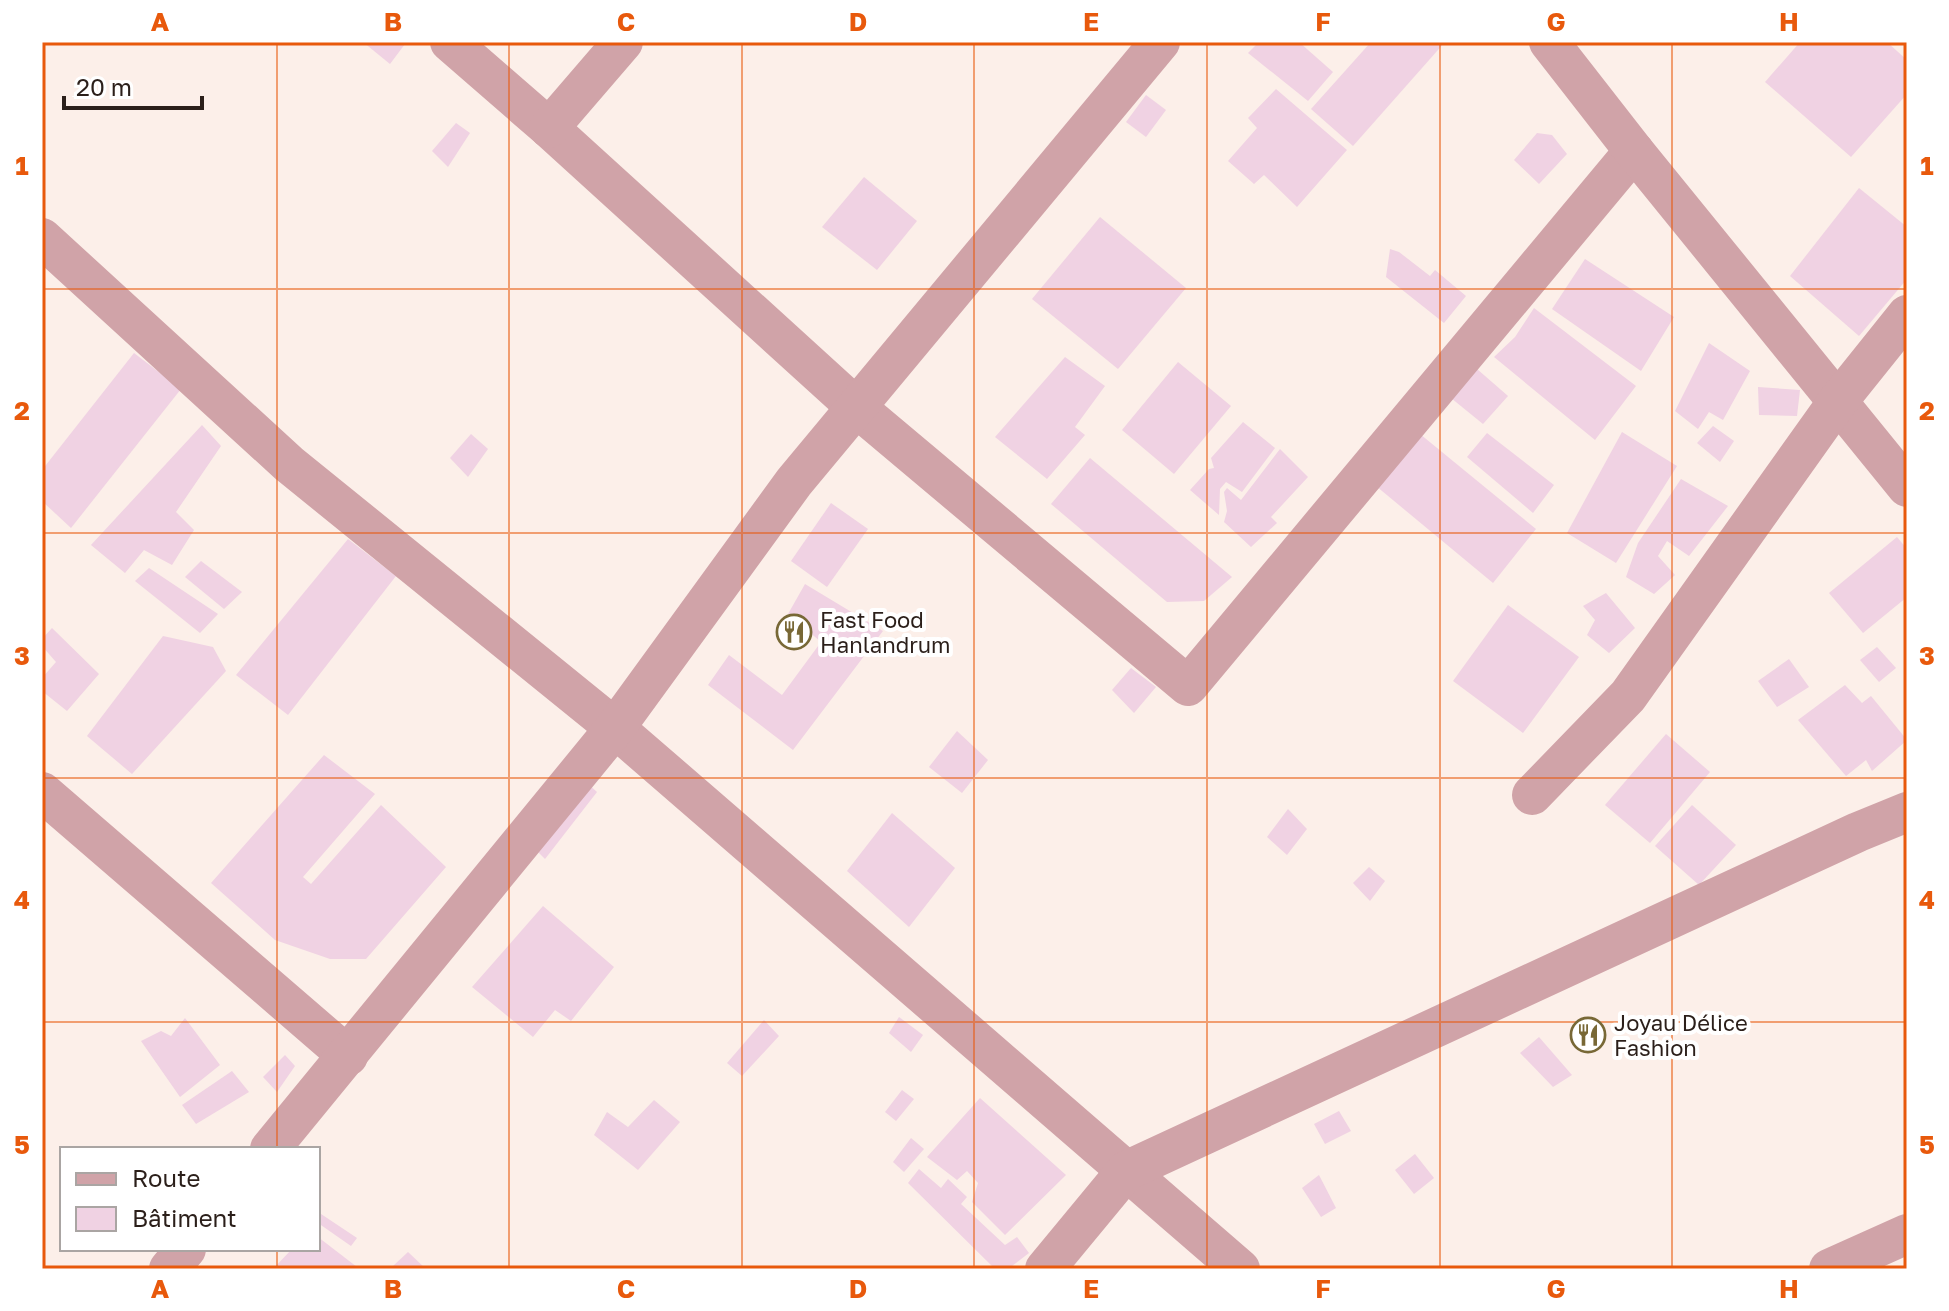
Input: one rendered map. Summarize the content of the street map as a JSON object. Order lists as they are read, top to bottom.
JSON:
{
  "places": {
    "restaurant": ["Fast Food Hanlandrum", "Joyau Délice Fashion"]
  },
  "legend": ["Route", "Bâtiment"],
  "scale_bar": "20 m",
  "grid": {
    "columns": [
      "A",
      "B",
      "C",
      "D",
      "E",
      "F",
      "G",
      "H"
    ],
    "rows": [
      "1",
      "2",
      "3",
      "4",
      "5"
    ]
  }
}
